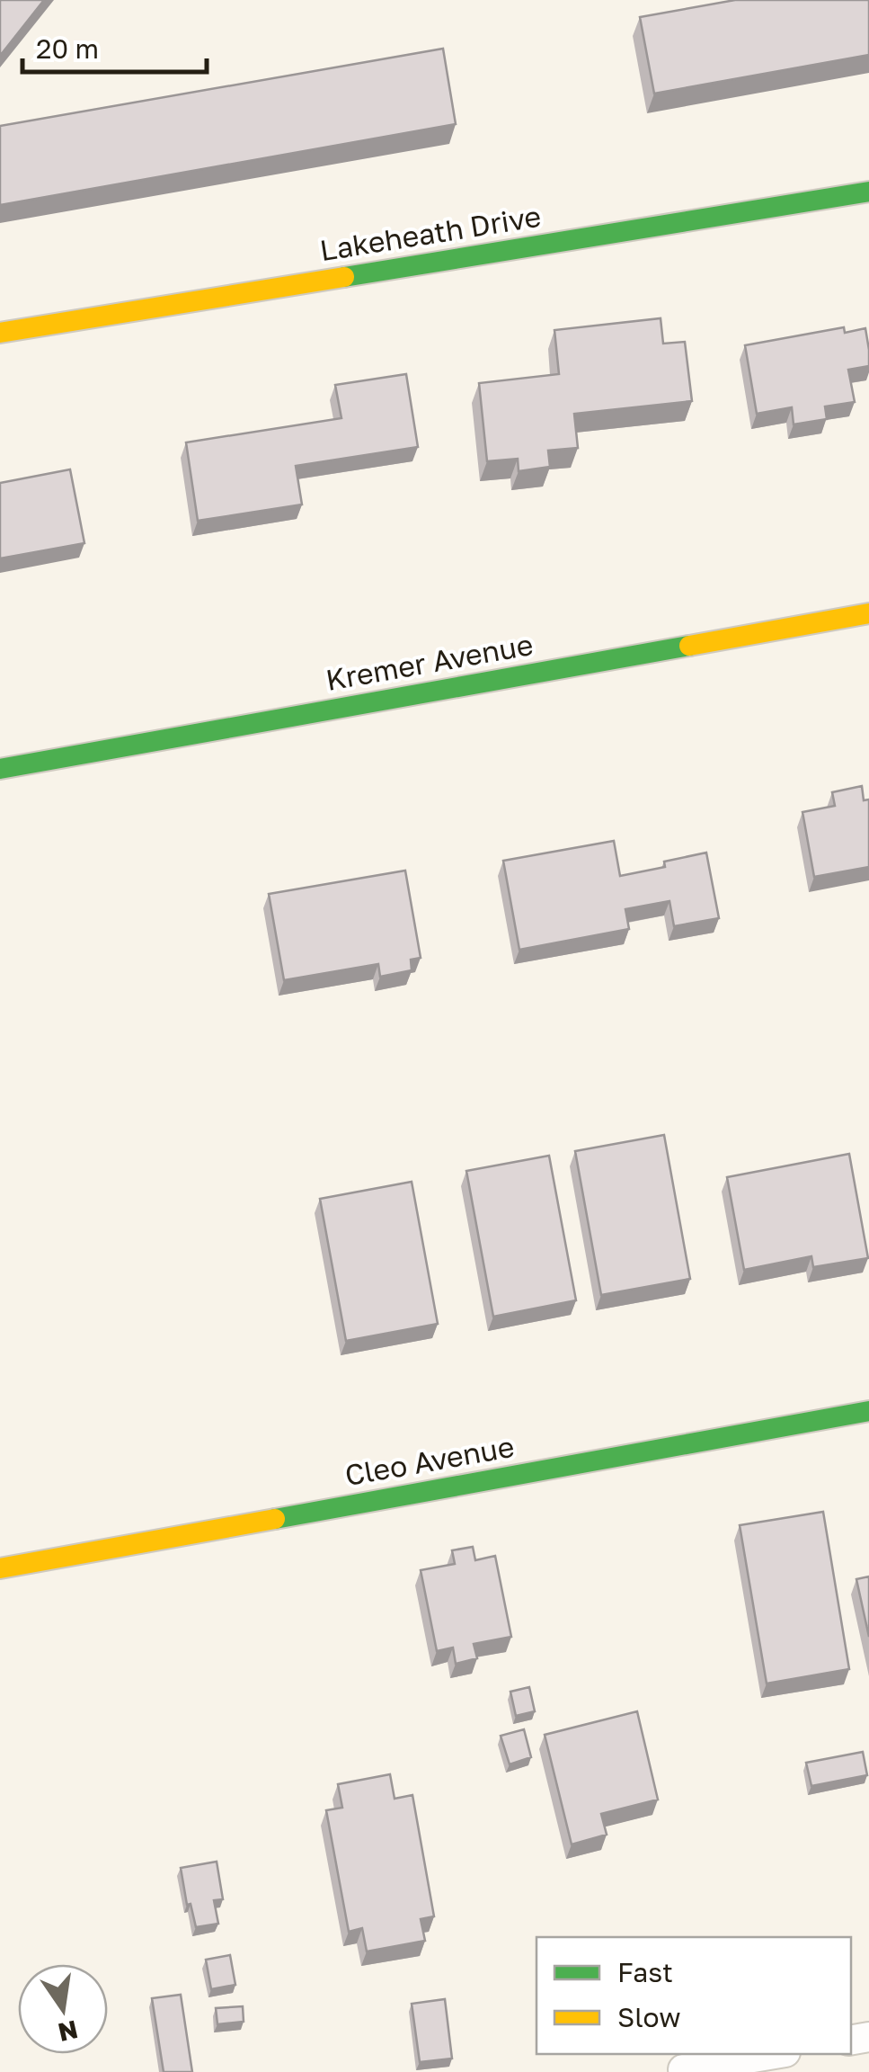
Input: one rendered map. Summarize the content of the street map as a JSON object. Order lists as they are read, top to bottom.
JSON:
{
  "streets": {
    "street": ["Lakeheath Drive", "Kremer Avenue", "Cleo Avenue"]
  },
  "legend": ["Fast", "Slow"],
  "scale_bar": "20 m",
  "north": "bottom"
}
